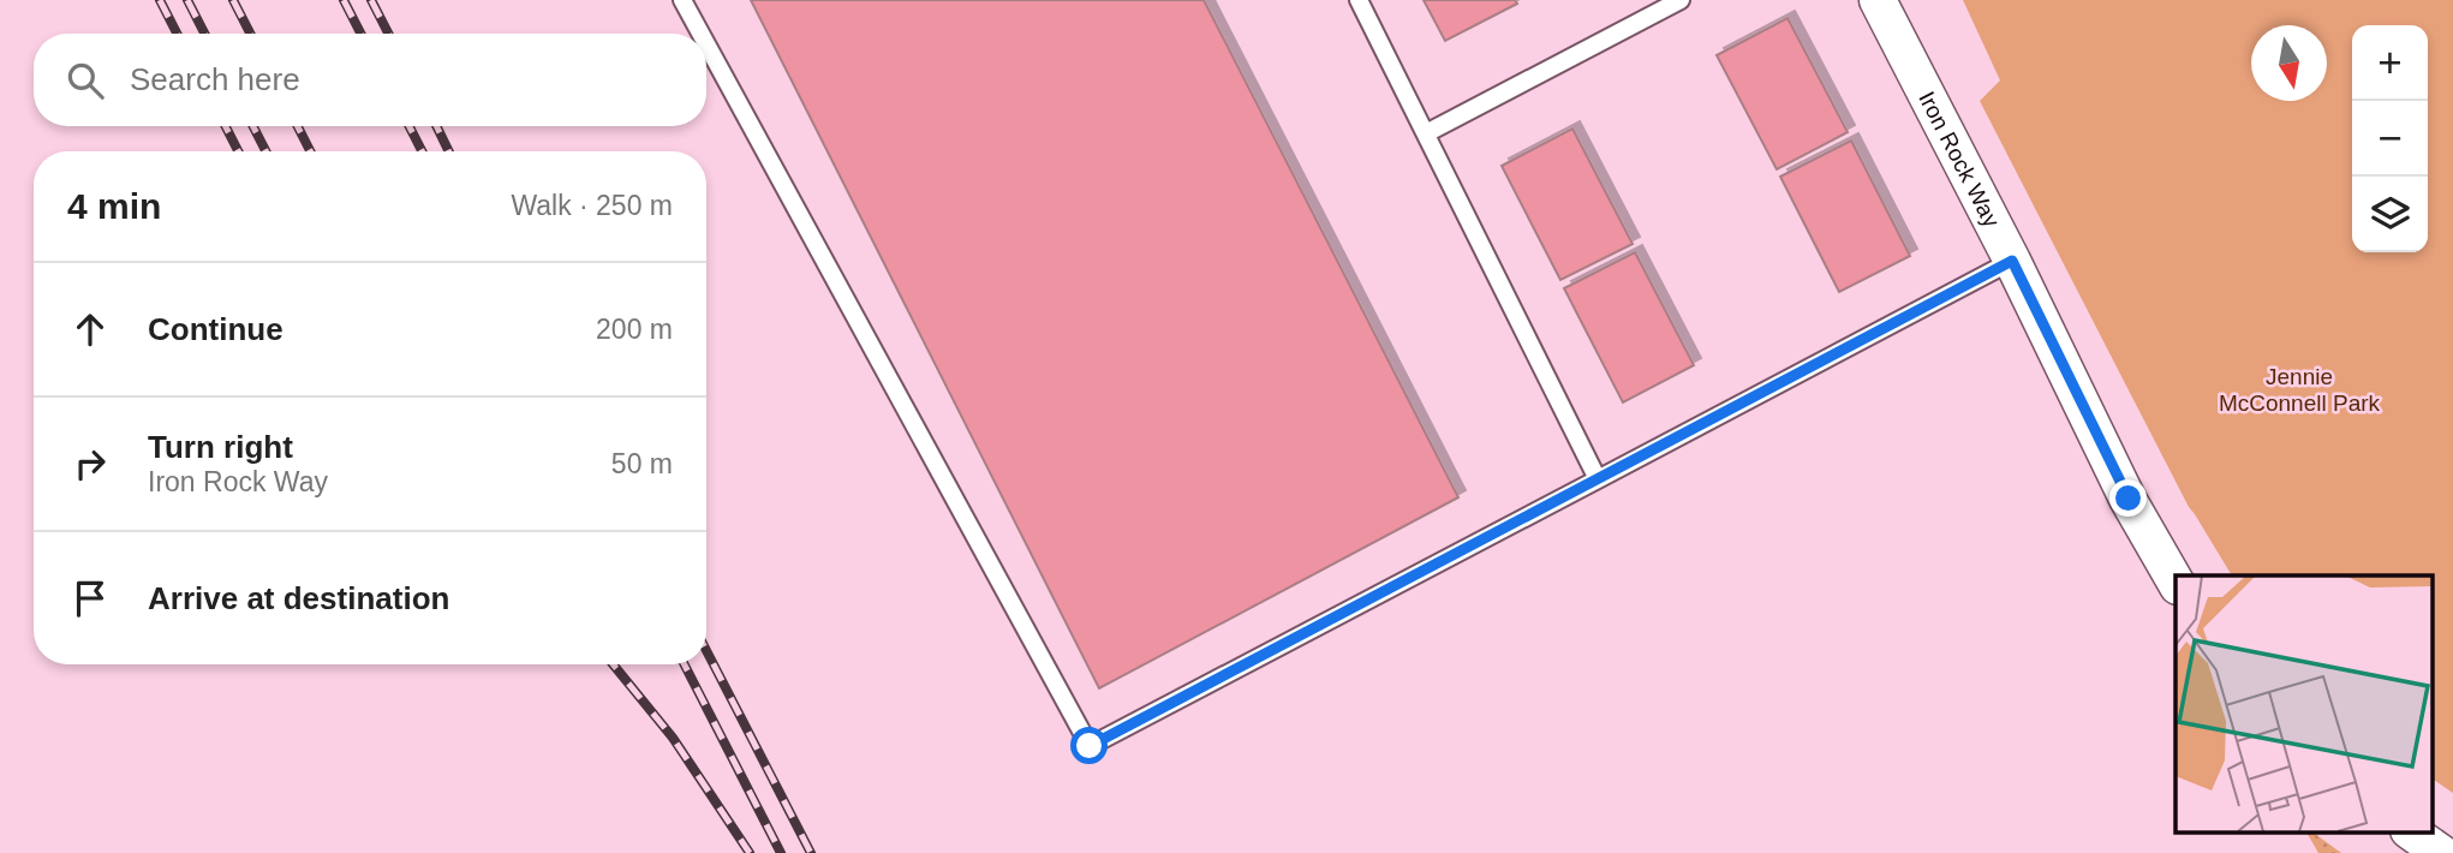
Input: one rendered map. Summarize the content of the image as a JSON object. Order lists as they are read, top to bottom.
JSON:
{
  "streets": {
    "street": ["Iron Rock Way"]
  },
  "parks": ["Jennie McConnell Park"],
  "north": "bottom",
  "page": {
    "map_buttons": ["+", "−"],
    "search": "Search here",
    "heading": ["4 min", "Walk · 250 m"],
    "list": [
      ["Continue", "200 m"],
      ["Turn right", "Iron Rock Way", "50 m"],
      "Arrive at destination"
    ]
  }
}
